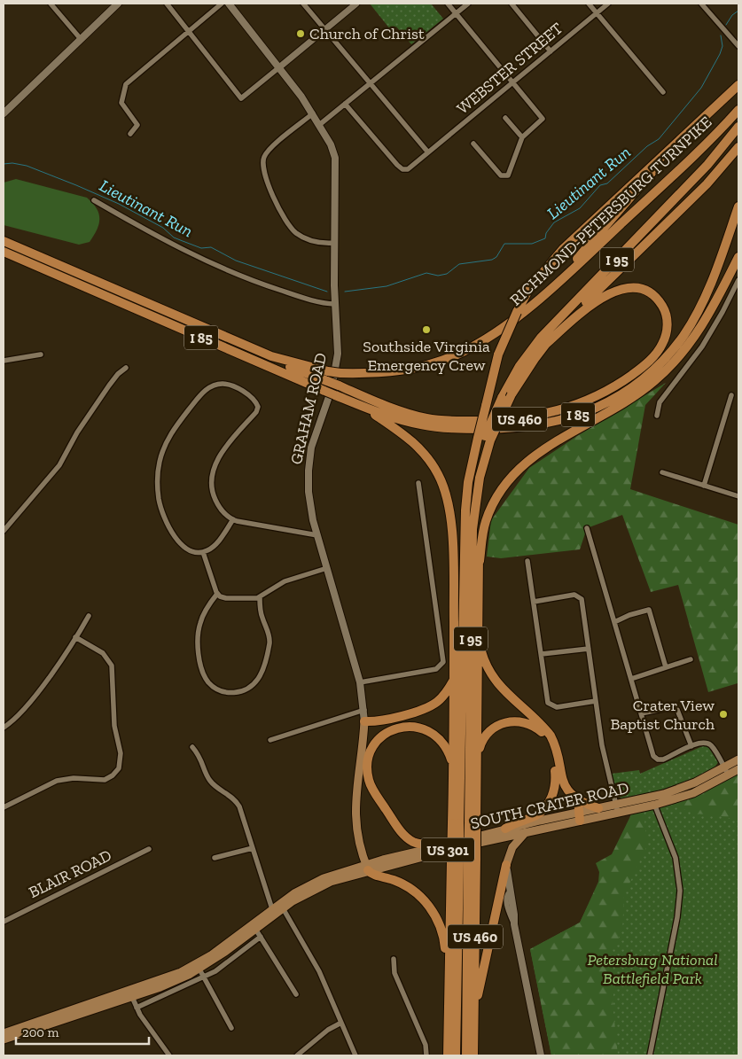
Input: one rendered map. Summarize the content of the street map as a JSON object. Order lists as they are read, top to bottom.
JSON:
{
  "streets": {
    "highway": [
      "RICHMOND-PETERSBURG TURNPIKE",
      "I 95",
      "I 85",
      "US 460"
    ],
    "main road": ["GRAHAM ROAD", "SOUTH CRATER ROAD", "US 301"],
    "street": ["WEBSTER STREET", "BLAIR ROAD"]
  },
  "crossings": [
    ["RICHMOND-PETERSBURG TURNPIKE", "US 460"],
    ["I 95", "US 460"],
    ["I 85", "US 460"],
    ["GRAHAM ROAD", "SOUTH CRATER ROAD"]
  ],
  "water": ["Lieutinant Run"],
  "parks": ["Petersburg National Battlefield Park"],
  "places": ["Church of Christ", "Southside Virginia Emergency Crew", "Crater View Baptist Church"],
  "scale_bar": "200 m"
}
